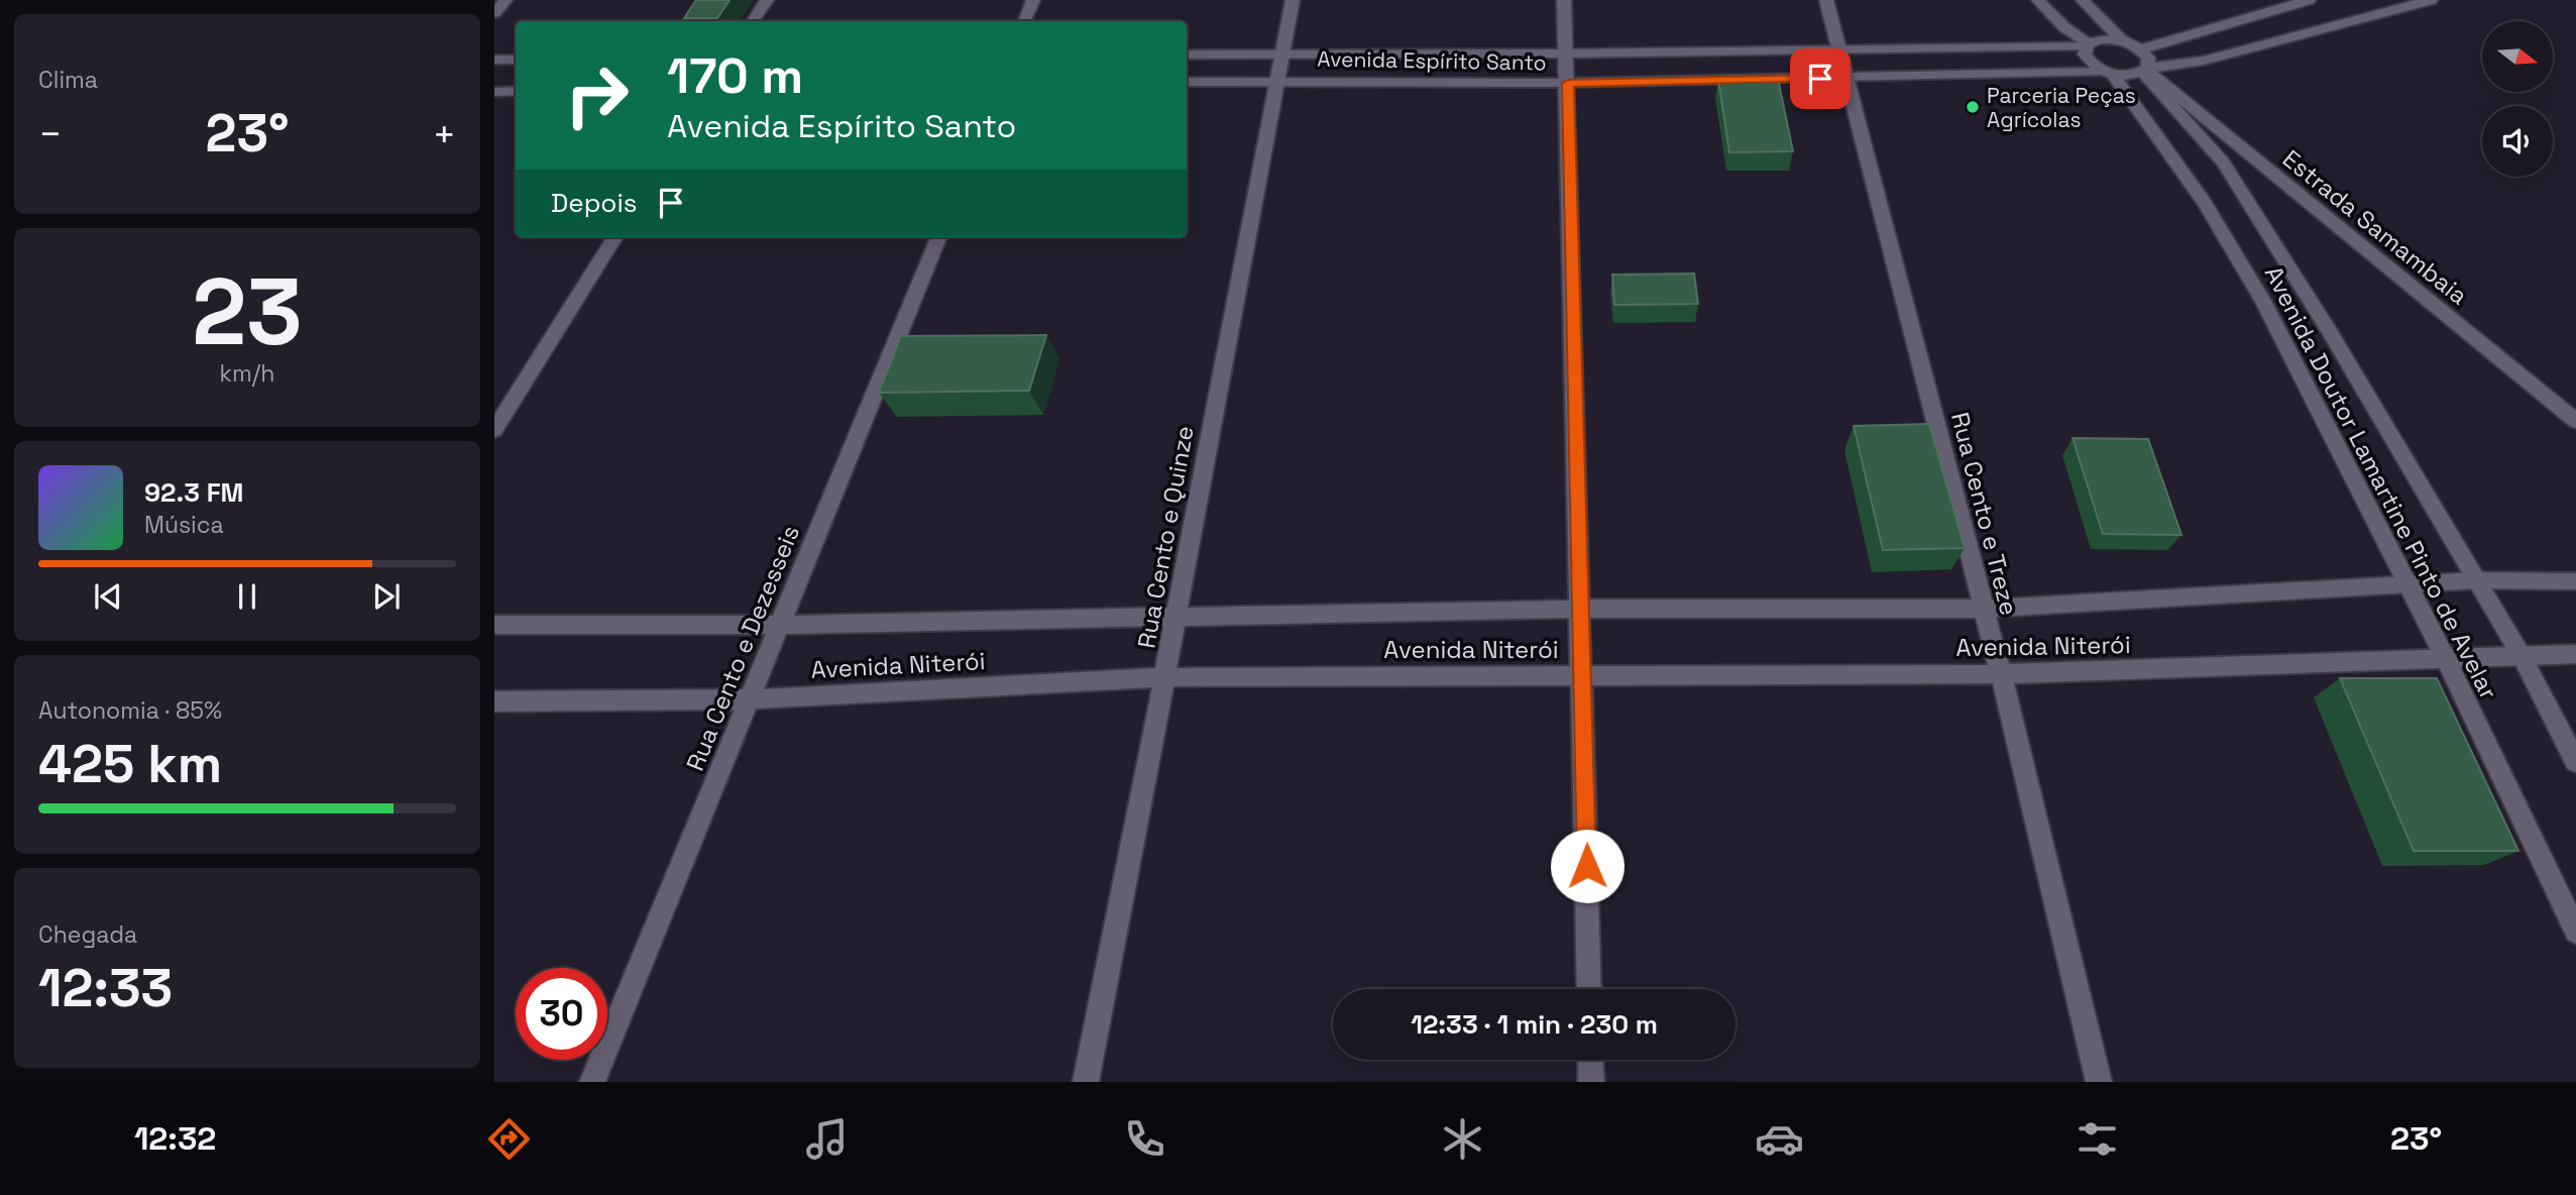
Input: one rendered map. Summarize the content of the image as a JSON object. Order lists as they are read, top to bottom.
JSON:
{
  "streets": {
    "street": [
      "Avenida Espírito Santo",
      "Estrada Samambaia",
      "Avenida Doutor Lamartine Pinto de Avelar",
      "Rua Cento e Treze",
      "Rua Cento e Quinze",
      "Avenida Niterói",
      "Rua Cento e Dezesseis"
    ]
  },
  "crossings": [
    ["Avenida Espírito Santo", "Estrada Samambaia"],
    ["Avenida Espírito Santo", "Avenida Doutor Lamartine Pinto de Avelar"],
    ["Avenida Espírito Santo", "Rua Cento e Treze"],
    ["Avenida Espírito Santo", "Rua Cento e Quinze"],
    ["Estrada Samambaia", "Avenida Doutor Lamartine Pinto de Avelar"],
    ["Avenida Doutor Lamartine Pinto de Avelar", "Avenida Niterói"],
    ["Rua Cento e Treze", "Avenida Niterói"],
    ["Rua Cento e Quinze", "Avenida Niterói"],
    ["Avenida Niterói", "Rua Cento e Dezesseis"]
  ],
  "places": ["Parceria Peças Agrícolas"],
  "north": "right",
  "page": {
    "tile": [
      "Clima",
      ["23", "km/h"],
      ["Autonomia · 85%", "425 km"],
      ["Chegada", "12:33"]
    ],
    "turn": ["170 m", "Avenida Espírito Santo"],
    "heat": ["−", "23°", "+"],
    "then": "Depois",
    "song": ["92.3 FM", "Música"],
    "limit": "30",
    "trip": "12:33 · 1 min · 230 m",
    "tabs": ["12:32", "23°"]
  }
}
